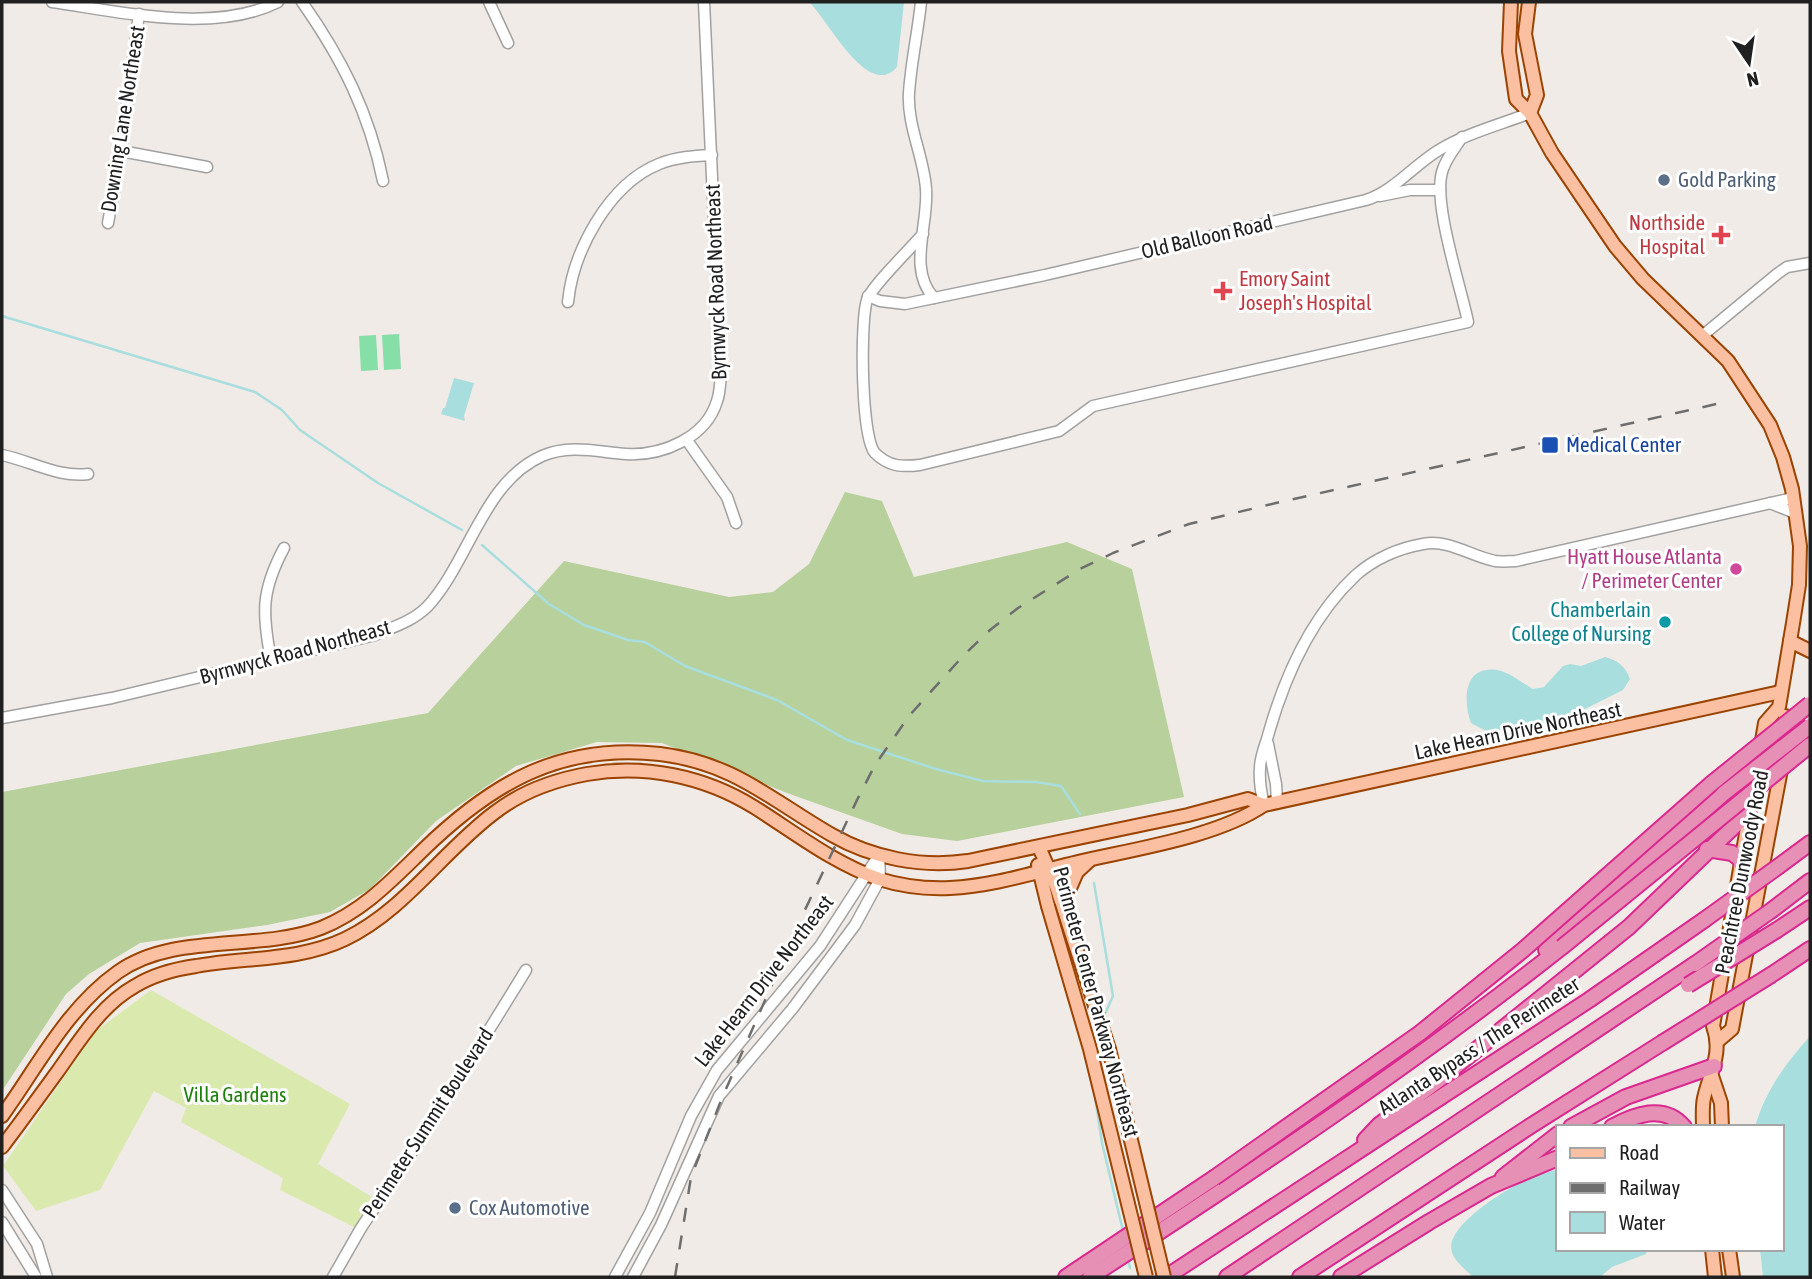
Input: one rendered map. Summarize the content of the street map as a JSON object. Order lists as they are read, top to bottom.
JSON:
{
  "streets": {
    "highway": ["Atlanta Bypass / The Perimeter"],
    "main road": ["Lake Hearn Drive Northeast", "Peachtree Dunwoody Road", "Perimeter Center Parkway Northeast"],
    "street": [
      "Downing Lane Northeast",
      "Old Balloon Road",
      "Byrnwyck Road Northeast",
      "Perimeter Summit Boulevard"
    ]
  },
  "crossings": [
    ["Old Balloon Road", "Peachtree Dunwoody Road"],
    ["Lake Hearn Drive Northeast", "Peachtree Dunwoody Road"],
    ["Lake Hearn Drive Northeast", "Perimeter Center Parkway Northeast"],
    ["Perimeter Center Parkway Northeast", "Atlanta Bypass / The Perimeter"]
  ],
  "parks": ["Villa Gardens"],
  "places": {
    "other": [
      "Gold Parking",
      "Hyatt House Atlanta / Perimeter Center",
      "Chamberlain College of Nursing",
      "Cox Automotive"
    ],
    "health": ["Northside Hospital", "Emory Saint Joseph's Hospital"],
    "transit": ["Medical Center"]
  },
  "legend": ["Road", "Railway", "Water"],
  "north": "bottom"
}
